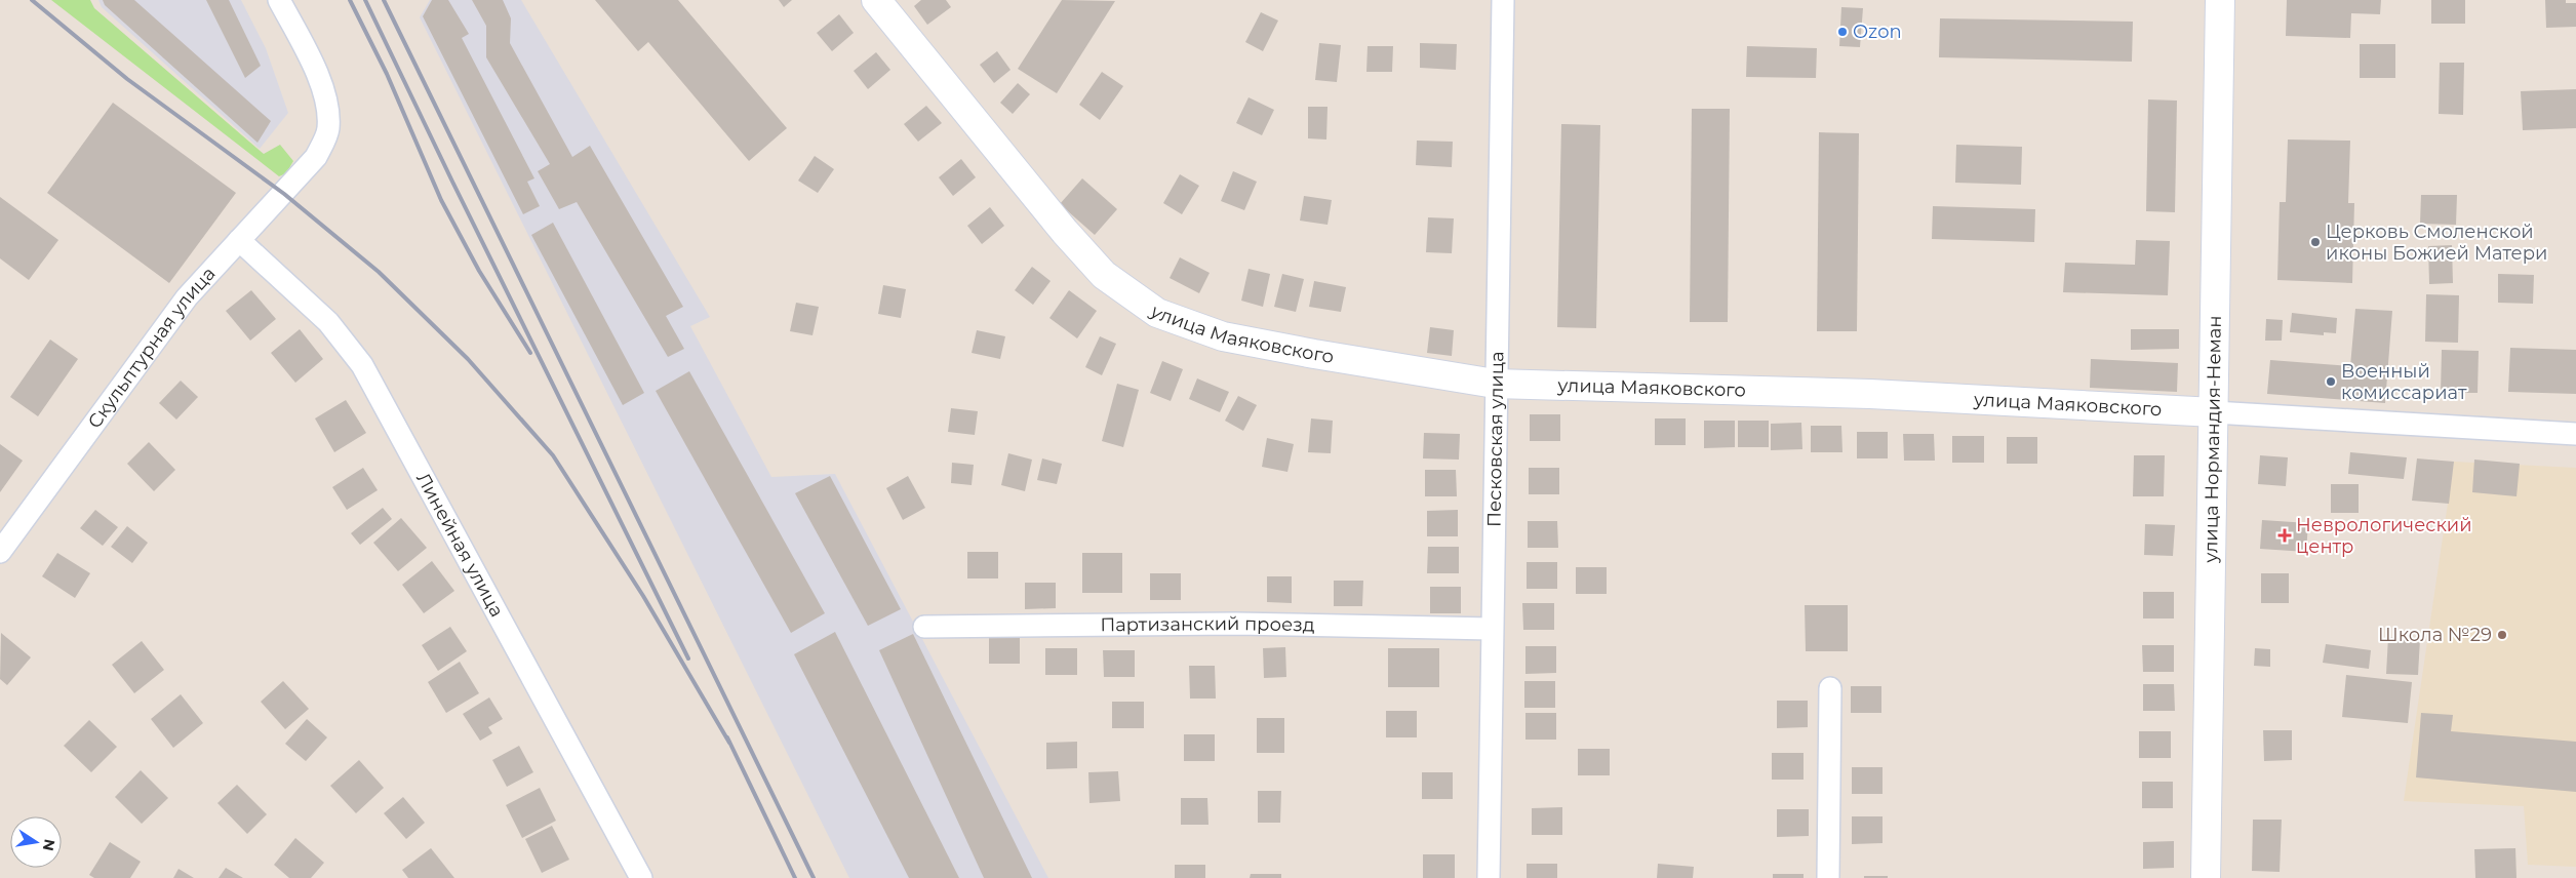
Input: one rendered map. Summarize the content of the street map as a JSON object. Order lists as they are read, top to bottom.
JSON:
{
  "streets": {
    "street": [
      "улица Маяковского",
      "Скульптурная улица",
      "Песковская улица",
      "улица Нормандия-Неман",
      "Линейная улица",
      "Партизанский проезд"
    ]
  },
  "crossings": [
    ["улица Маяковского", "Песковская улица"],
    ["улица Маяковского", "улица Нормандия-Неман"],
    ["Скульптурная улица", "Линейная улица"],
    ["Песковская улица", "Партизанский проезд"]
  ],
  "places": {
    "other": [
      "Ozon",
      "Церковь Смоленской иконы Божией Матери",
      "Военный комиссариат",
      "Школа №29"
    ],
    "health": ["Неврологический центр"]
  },
  "north": "right"
}
